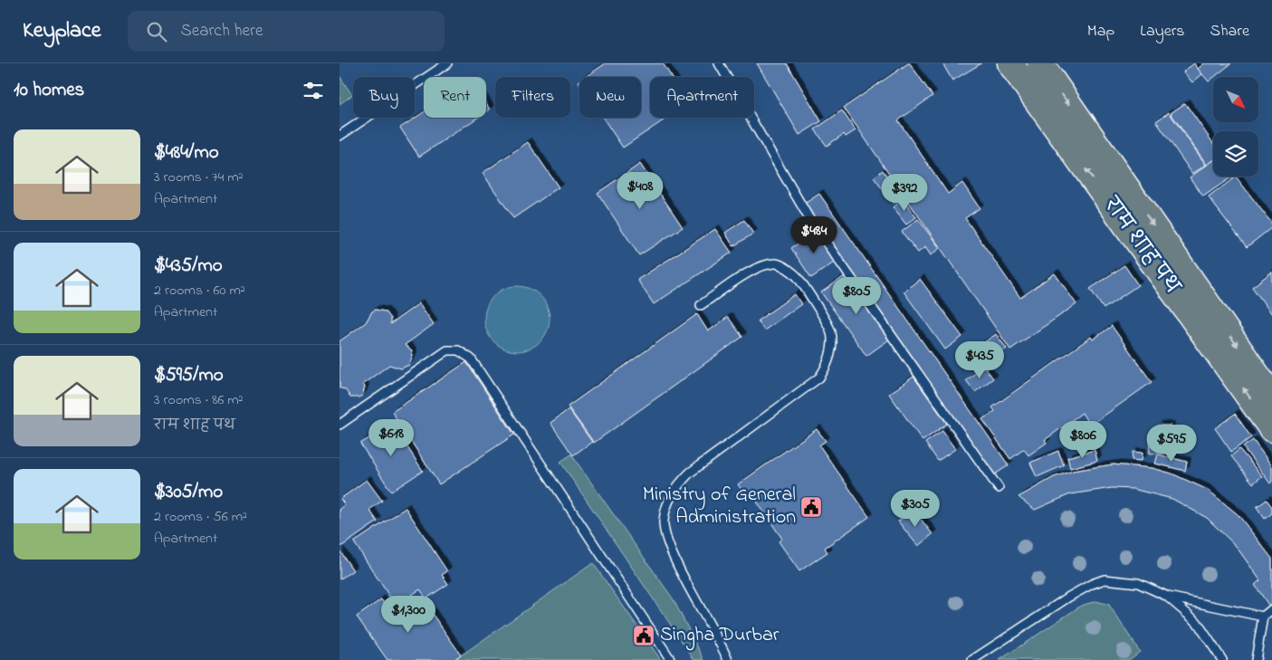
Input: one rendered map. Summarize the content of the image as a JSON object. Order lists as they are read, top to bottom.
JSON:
{
  "streets": {
    "main road": ["राम शाह पथ"]
  },
  "places": {
    "public building": ["Ministry of General Administration", "Singha Durbar"]
  },
  "north": "bottom right",
  "page": {
    "header": "Keyplace",
    "search": "Search here",
    "nav": ["Map", "Layers", "Share"],
    "heading": "10 homes",
    "chip": [
      "Buy",
      "Rent",
      "Filters",
      "New",
      "Apartment"
    ],
    "list": [
      {
        "name": "$484/mo",
        "note": "3 rooms · 74 m² · Apartment"
      },
      {
        "name": "$435/mo",
        "note": "2 rooms · 60 m² · Apartment"
      },
      {
        "name": "$595/mo",
        "note": "3 rooms · 86 m² · राम शाह पथ"
      },
      {
        "name": "$305/mo",
        "note": "2 rooms · 56 m² · Apartment"
      }
    ],
    "price": [
      "$408",
      "$392",
      "$484",
      "$805",
      "$435",
      "$618",
      "$806",
      "$595",
      "$305",
      "$1,300"
    ]
  }
}
